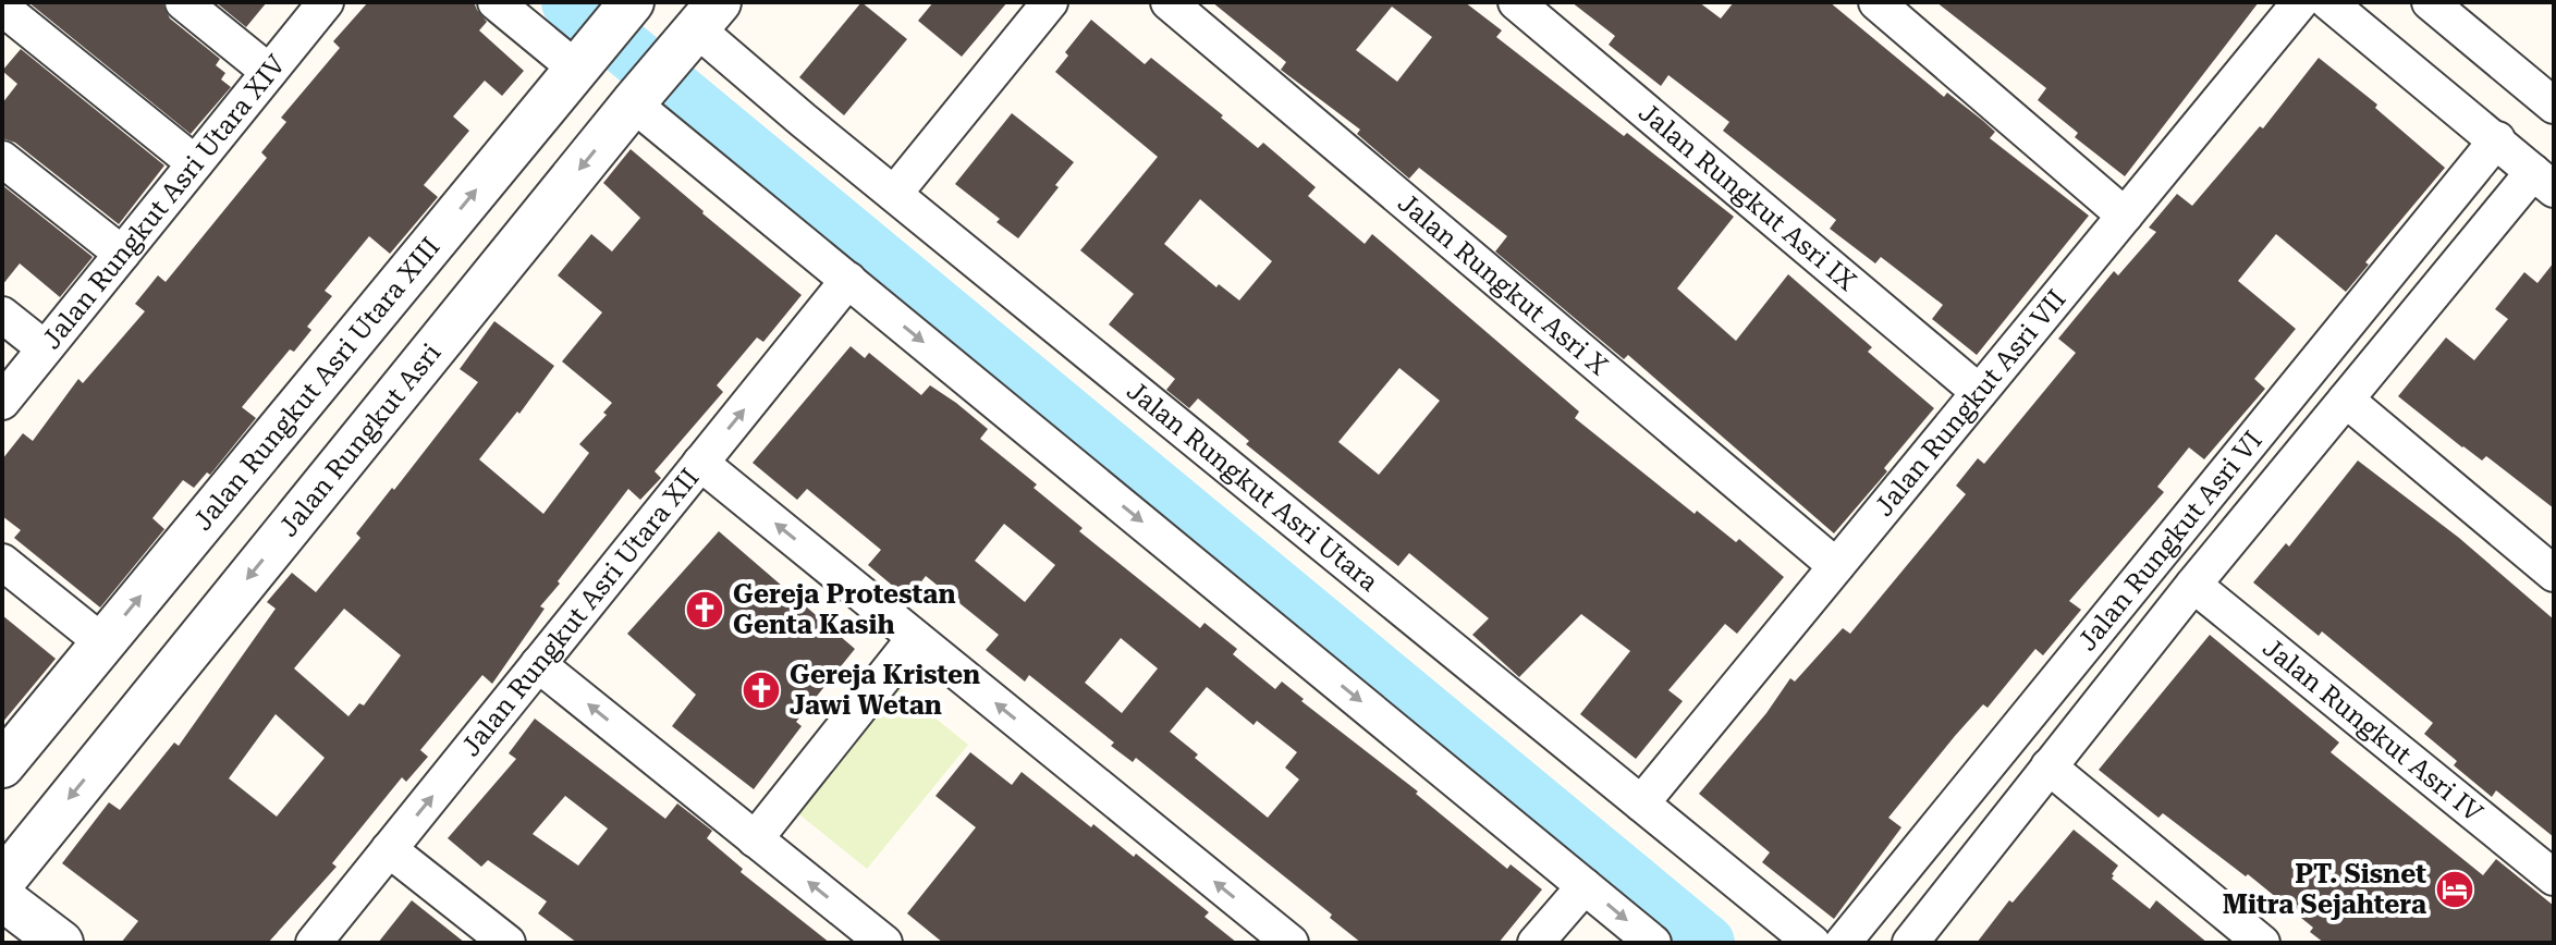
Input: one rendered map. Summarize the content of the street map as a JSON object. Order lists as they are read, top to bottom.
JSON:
{
  "streets": {
    "street": [
      "Jalan Rungkut Asri IX",
      "Jalan Rungkut Asri Utara XIV",
      "Jalan Rungkut Asri X",
      "Jalan Rungkut Asri Utara XIII",
      "Jalan Rungkut Asri VII",
      "Jalan Rungkut Asri",
      "Jalan Rungkut Asri Utara",
      "Jalan Rungkut Asri VI",
      "Jalan Rungkut Asri Utara XII",
      "Jalan Rungkut Asri IV"
    ]
  },
  "crossings": [
    ["Jalan Rungkut Asri IX", "Jalan Rungkut Asri VII"],
    ["Jalan Rungkut Asri X", "Jalan Rungkut Asri VII"],
    ["Jalan Rungkut Asri VII", "Jalan Rungkut Asri Utara"],
    ["Jalan Rungkut Asri", "Jalan Rungkut Asri Utara"],
    ["Jalan Rungkut Asri VI", "Jalan Rungkut Asri IV"]
  ],
  "one_way": ["Jalan Rungkut Asri Utara XIII", "Jalan Rungkut Asri", "Jalan Rungkut Asri Utara XII"],
  "places": {
    "church": ["Gereja Protestan Genta Kasih", "Gereja Kristen Jawi Wetan"],
    "hotel": ["PT. Sisnet Mitra Sejahtera"]
  }
}
